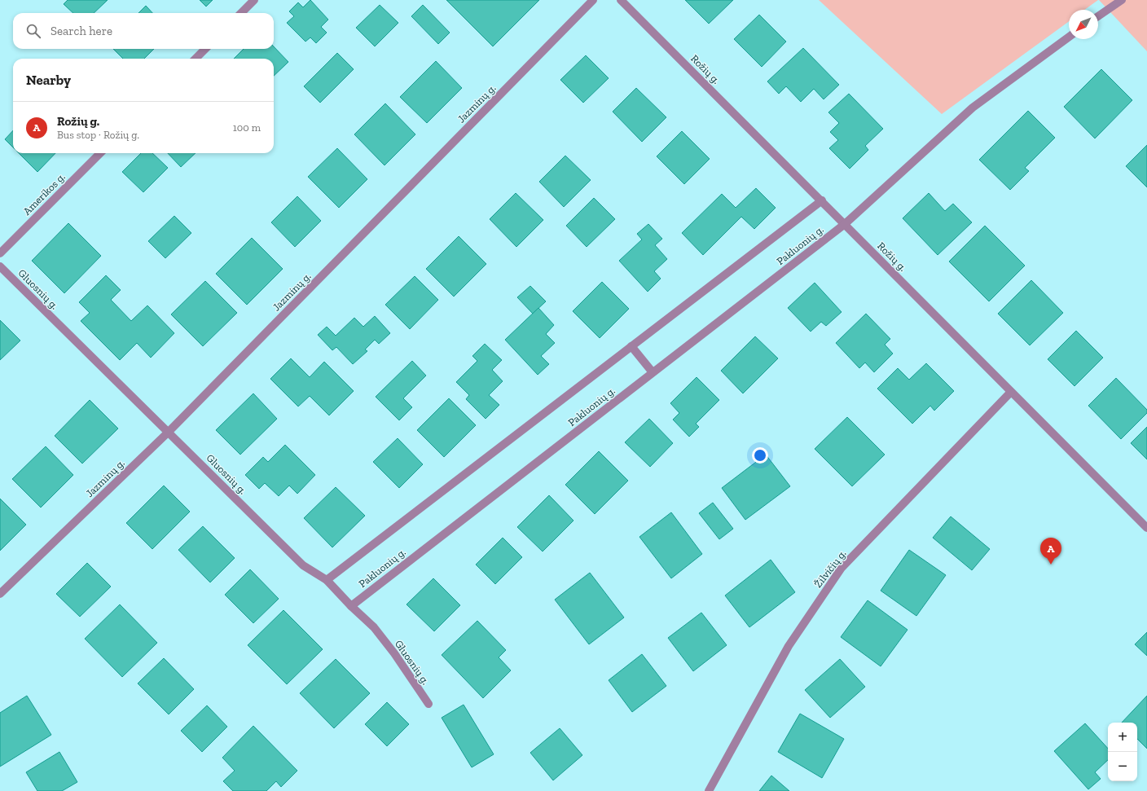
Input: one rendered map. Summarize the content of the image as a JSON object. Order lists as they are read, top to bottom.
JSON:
{
  "streets": {
    "street": [
      "Rožių g.",
      "Jazminų g.",
      "Amerikos g.",
      "Pakluonių g.",
      "Gluosnių g.",
      "Žilvičių g."
    ]
  },
  "crossings": [
    ["Rožių g.", "Pakluonių g."],
    ["Rožių g.", "Žilvičių g."],
    ["Jazminų g.", "Gluosnių g."],
    ["Pakluonių g.", "Gluosnių g."]
  ],
  "north": "bottom left",
  "page": {
    "search": "Search here",
    "heading": "Nearby",
    "list": [
      {
        "mark": "A",
        "name": "Rožių g.",
        "note": "Bus stop · Rožių g.",
        "value": "100 m"
      }
    ],
    "pins": "A",
    "map_buttons": ["+", "−"]
  }
}
